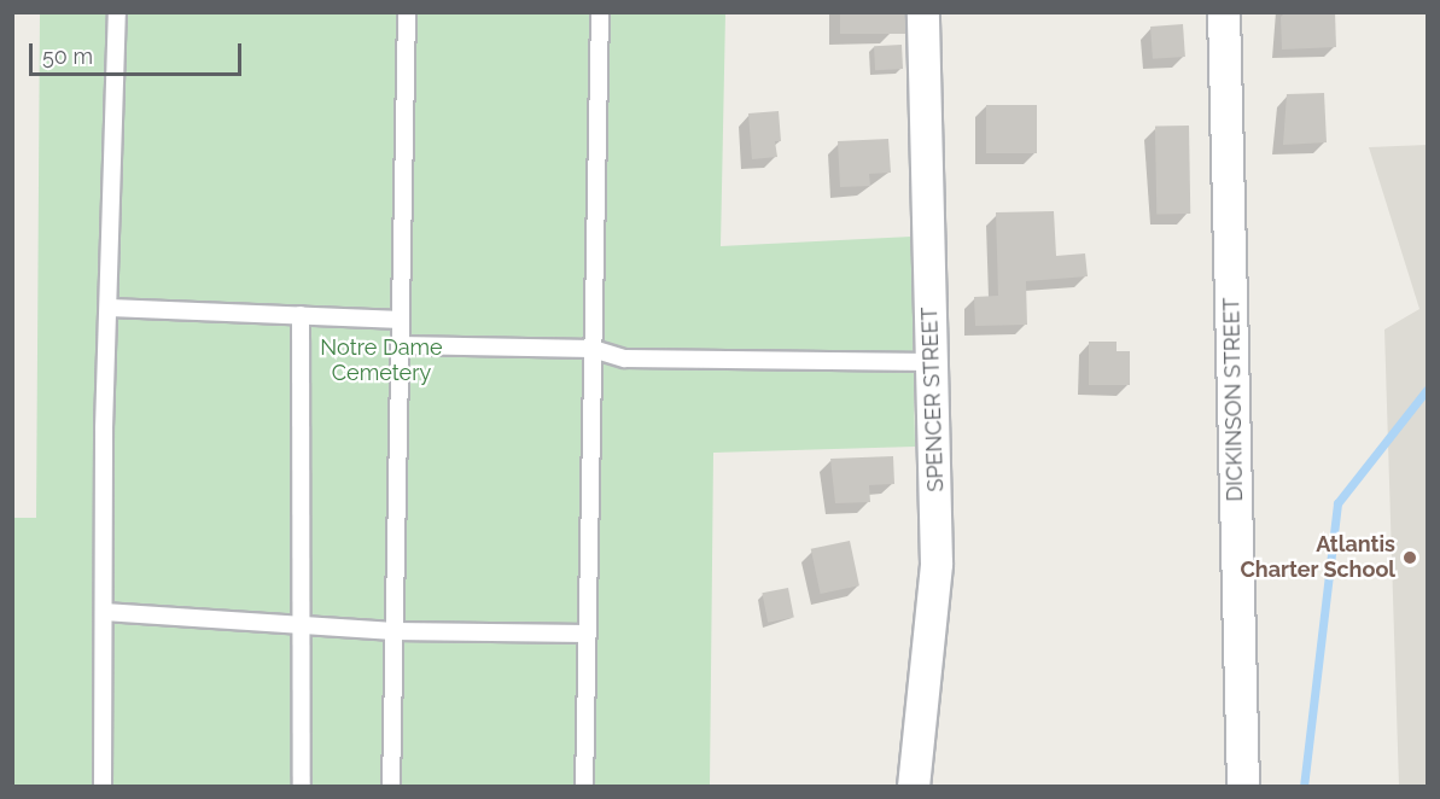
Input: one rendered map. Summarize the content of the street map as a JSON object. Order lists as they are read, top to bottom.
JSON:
{
  "streets": {
    "street": ["SPENCER STREET", "DICKINSON STREET"]
  },
  "parks": ["Notre Dame Cemetery"],
  "places": ["Atlantis Charter School"],
  "scale_bar": "50 m"
}
